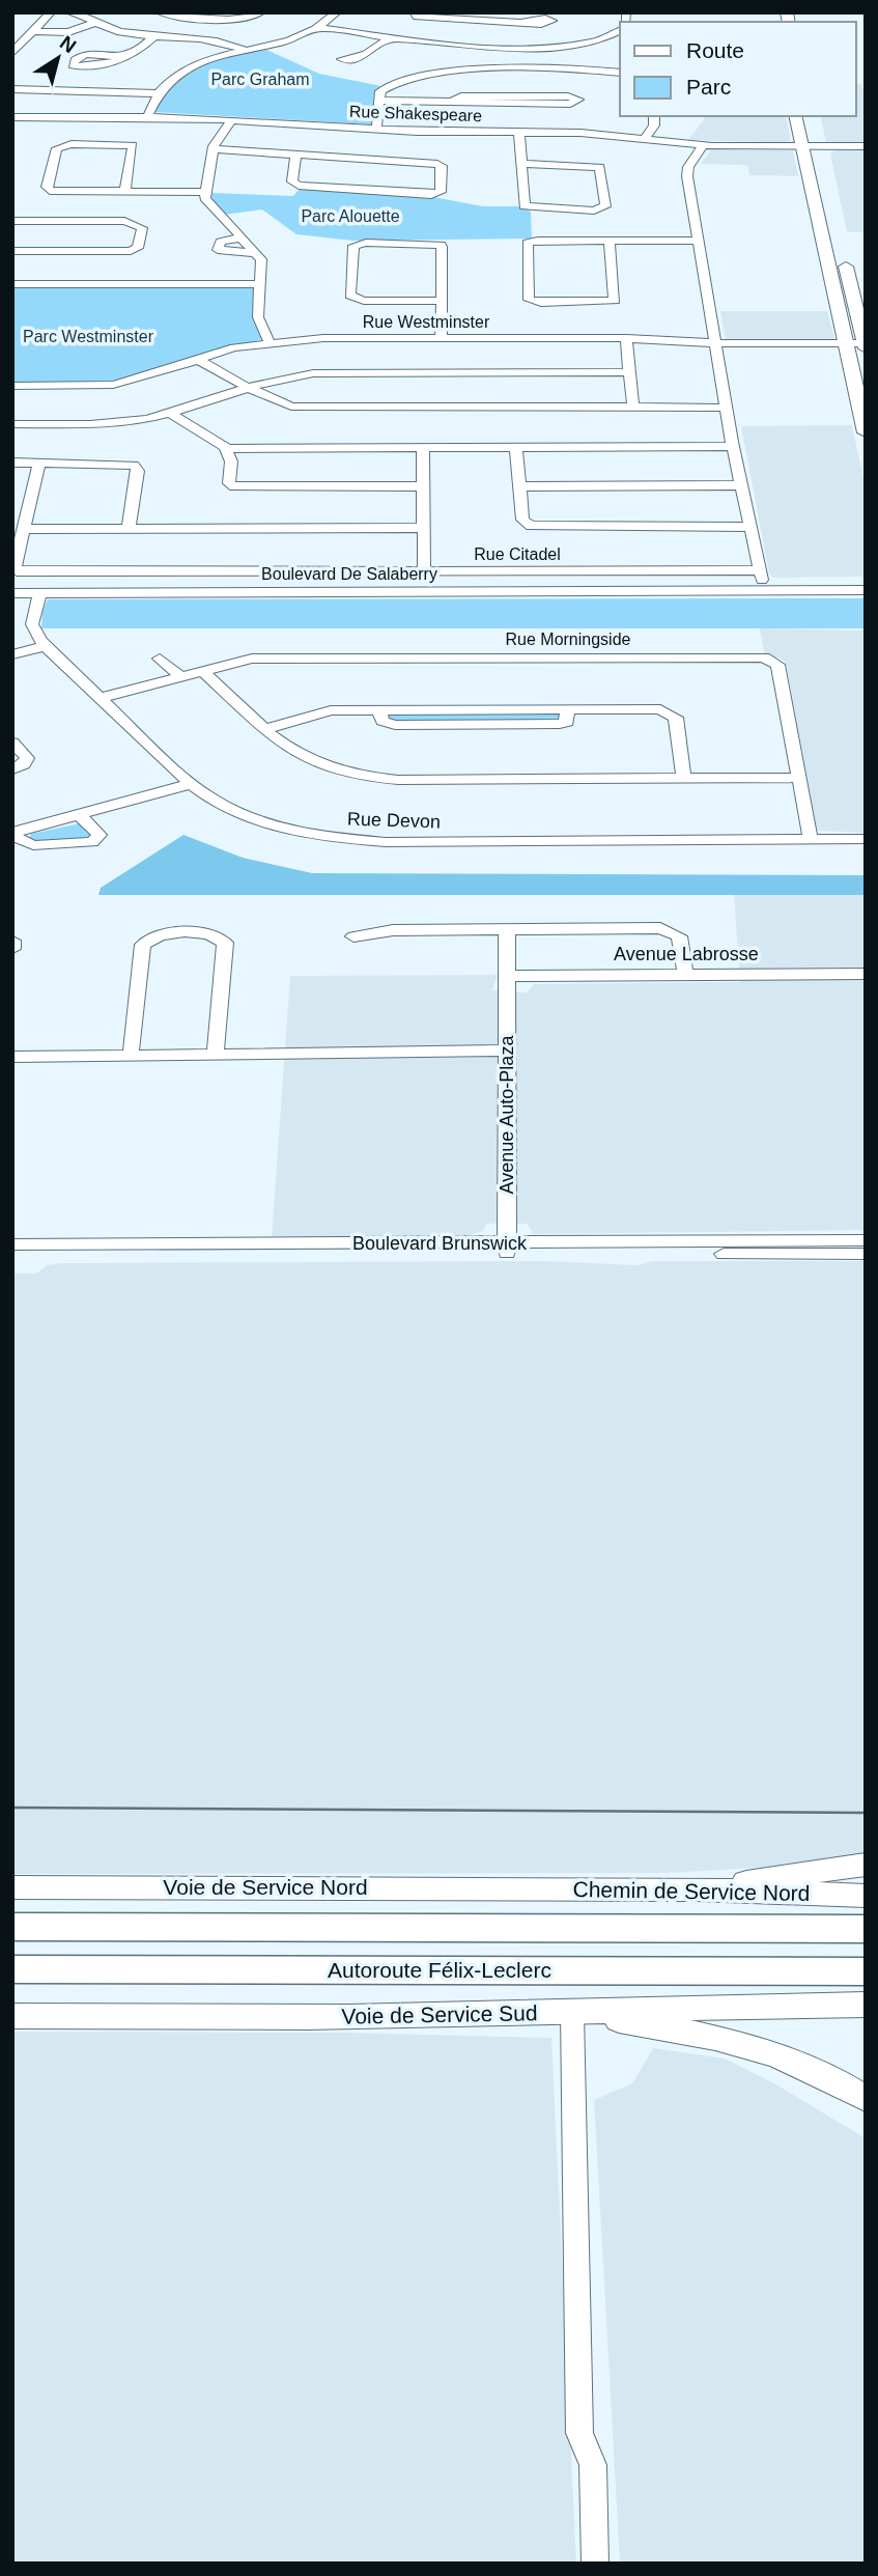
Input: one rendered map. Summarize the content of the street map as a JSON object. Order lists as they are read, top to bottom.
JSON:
{
  "streets": {
    "highway": ["Autoroute Félix-Leclerc"],
    "main road": ["Voie de Service Nord", "Chemin de Service Nord", "Voie de Service Sud"],
    "street": [
      "Rue Shakespeare",
      "Rue Westminster",
      "Rue Citadel",
      "Boulevard De Salaberry",
      "Rue Morningside",
      "Rue Devon",
      "Avenue Labrosse",
      "Avenue Auto-Plaza",
      "Boulevard Brunswick"
    ]
  },
  "crossings": [
    ["Rue Citadel", "Boulevard De Salaberry"],
    ["Boulevard De Salaberry", "Rue Devon"],
    ["Rue Morningside", "Rue Devon"],
    ["Avenue Labrosse", "Avenue Auto-Plaza"],
    ["Avenue Auto-Plaza", "Boulevard Brunswick"],
    ["Voie de Service Nord", "Chemin de Service Nord"]
  ],
  "parks": ["Parc Graham", "Parc Alouette", "Parc Westminster"],
  "legend": ["Route", "Parc"],
  "north": "top right"
}
